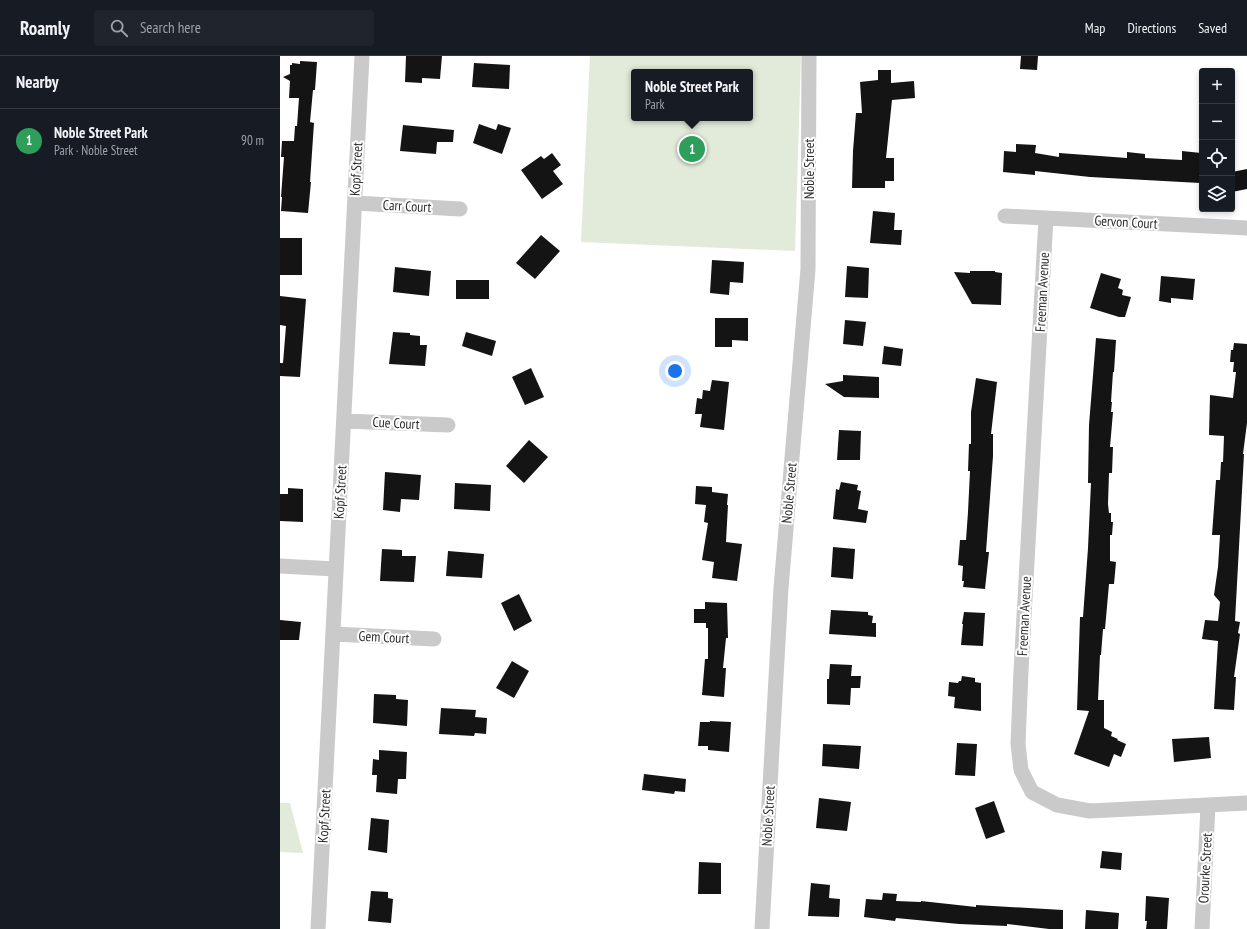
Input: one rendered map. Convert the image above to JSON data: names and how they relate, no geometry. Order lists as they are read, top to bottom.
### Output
{
  "streets": {
    "street": [
      "Kopf Street",
      "Noble Street",
      "Carr Court",
      "Gervon Court",
      "Freeman Avenue",
      "Cue Court",
      "Gem Court",
      "Orourke Street"
    ]
  },
  "crossings": [
    ["Kopf Street", "Carr Court"],
    ["Kopf Street", "Cue Court"],
    ["Kopf Street", "Gem Court"],
    ["Gervon Court", "Freeman Avenue"],
    ["Freeman Avenue", "Orourke Street"]
  ],
  "page": {
    "header": "Roamly",
    "search": "Search here",
    "nav": ["Map", "Directions", "Saved"],
    "heading": "Nearby",
    "map_buttons": ["+", "−"],
    "popup": ["Noble Street Park", "Park"],
    "list": [
      {
        "mark": "1",
        "name": "Noble Street Park",
        "note": "Park · Noble Street",
        "value": "90 m"
      }
    ],
    "pins": "1"
  }
}
